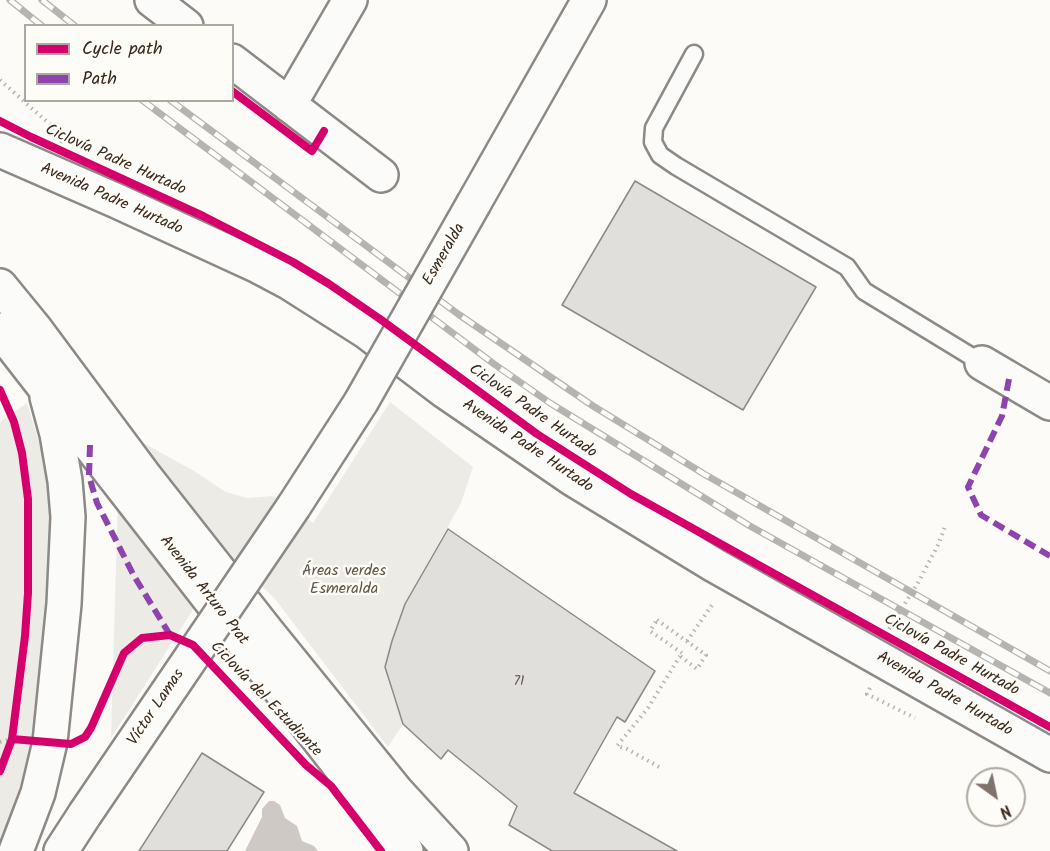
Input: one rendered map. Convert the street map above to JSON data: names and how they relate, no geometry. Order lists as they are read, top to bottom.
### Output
{
  "streets": {
    "main road": [
      "Avenida Padre Hurtado",
      "Esmeralda",
      "Avenida Arturo Prat",
      "Víctor Lamas"
    ],
    "cycle path": ["Ciclovía Padre Hurtado", "Ciclovía del Estudiante"]
  },
  "crossings": [
    ["Esmeralda", "Víctor Lamas"]
  ],
  "parks": ["Áreas verdes Esmeralda"],
  "house_numbers": ["71"],
  "legend": ["Cycle path", "Path"],
  "north": "bottom right"
}
